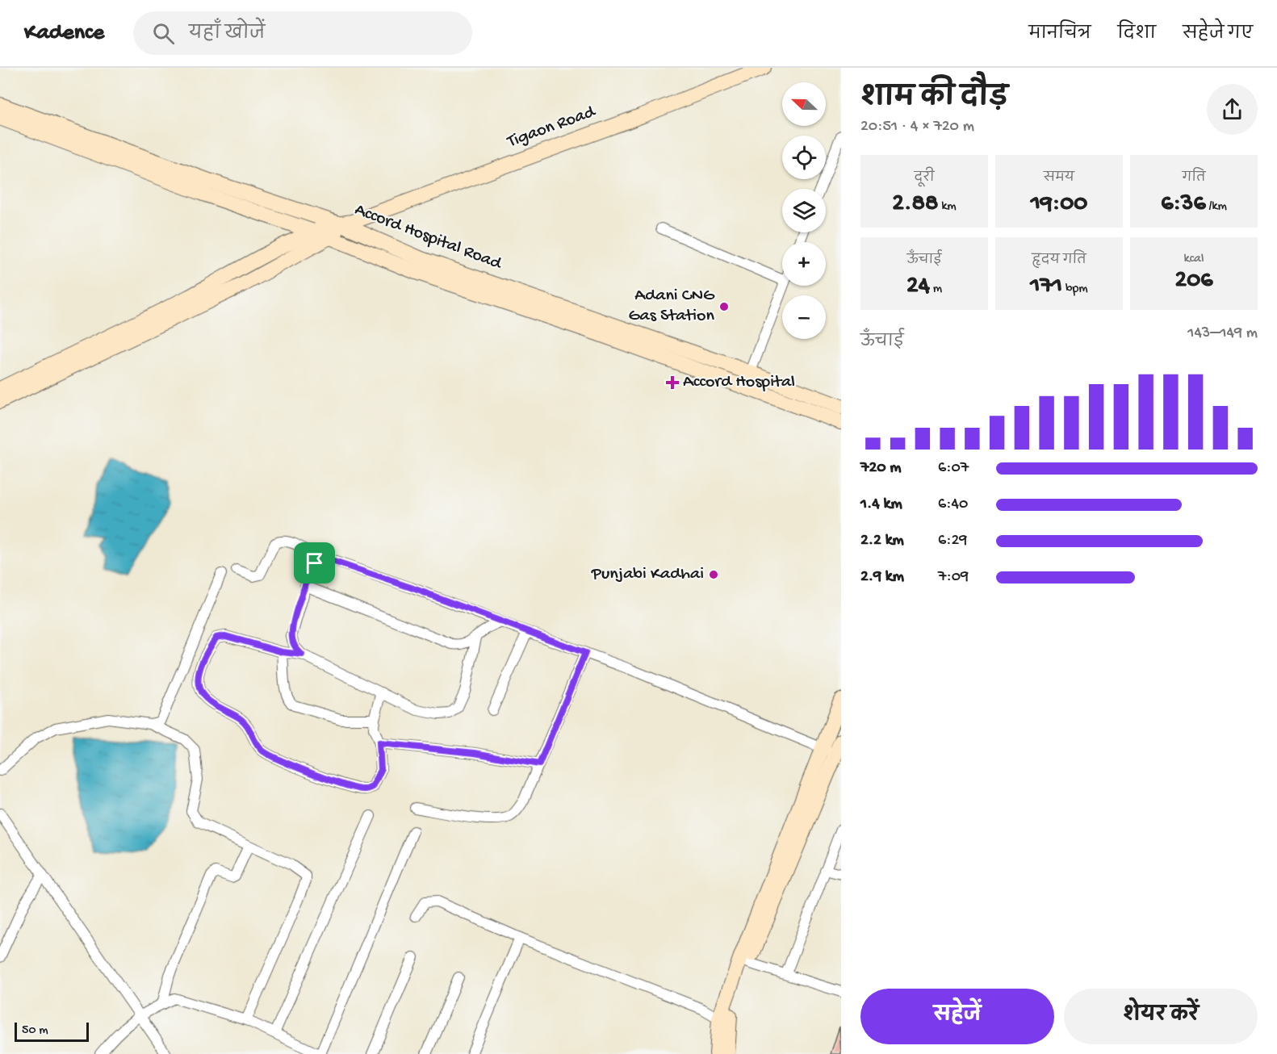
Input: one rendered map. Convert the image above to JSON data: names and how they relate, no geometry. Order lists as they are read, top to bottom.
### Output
{
  "streets": {
    "street": ["Tigaon Road", "Accord Hospital Road"]
  },
  "crossings": [
    ["Tigaon Road", "Accord Hospital Road"]
  ],
  "places": {
    "other": ["Adani CNG Gas Station", "Punjabi Kadhai"],
    "health": ["Accord Hospital"]
  },
  "scale_bar": "50 m",
  "north": "left",
  "page": {
    "header": "Kadence",
    "search": "यहाँ खोजें",
    "nav": ["मानचित्र", "दिशा", "सहेजे गए"],
    "heading": ["शाम की दौड़", "20:51 · 4 × 720 m"],
    "map_buttons": ["+", "−"],
    "stats": [
      ["दूरी", "2.88 km"],
      ["समय", "19:00"],
      ["गति", "6:36 /km"],
      ["ऊँचाई", "24 m"],
      ["हृदय गति", "171 bpm"],
      ["kcal", "206"]
    ],
    "chart": ["ऊँचाई", "143–149 m"],
    "list": [
      {
        "name": "720 m",
        "note": "6:07"
      },
      {
        "name": "1.4 km",
        "note": "6:40"
      },
      {
        "name": "2.2 km",
        "note": "6:29"
      },
      {
        "name": "2.9 km",
        "note": "7:09"
      }
    ],
    "buttons": ["सहेजें", "शेयर करें"],
    "scale": "50 m"
  }
}
